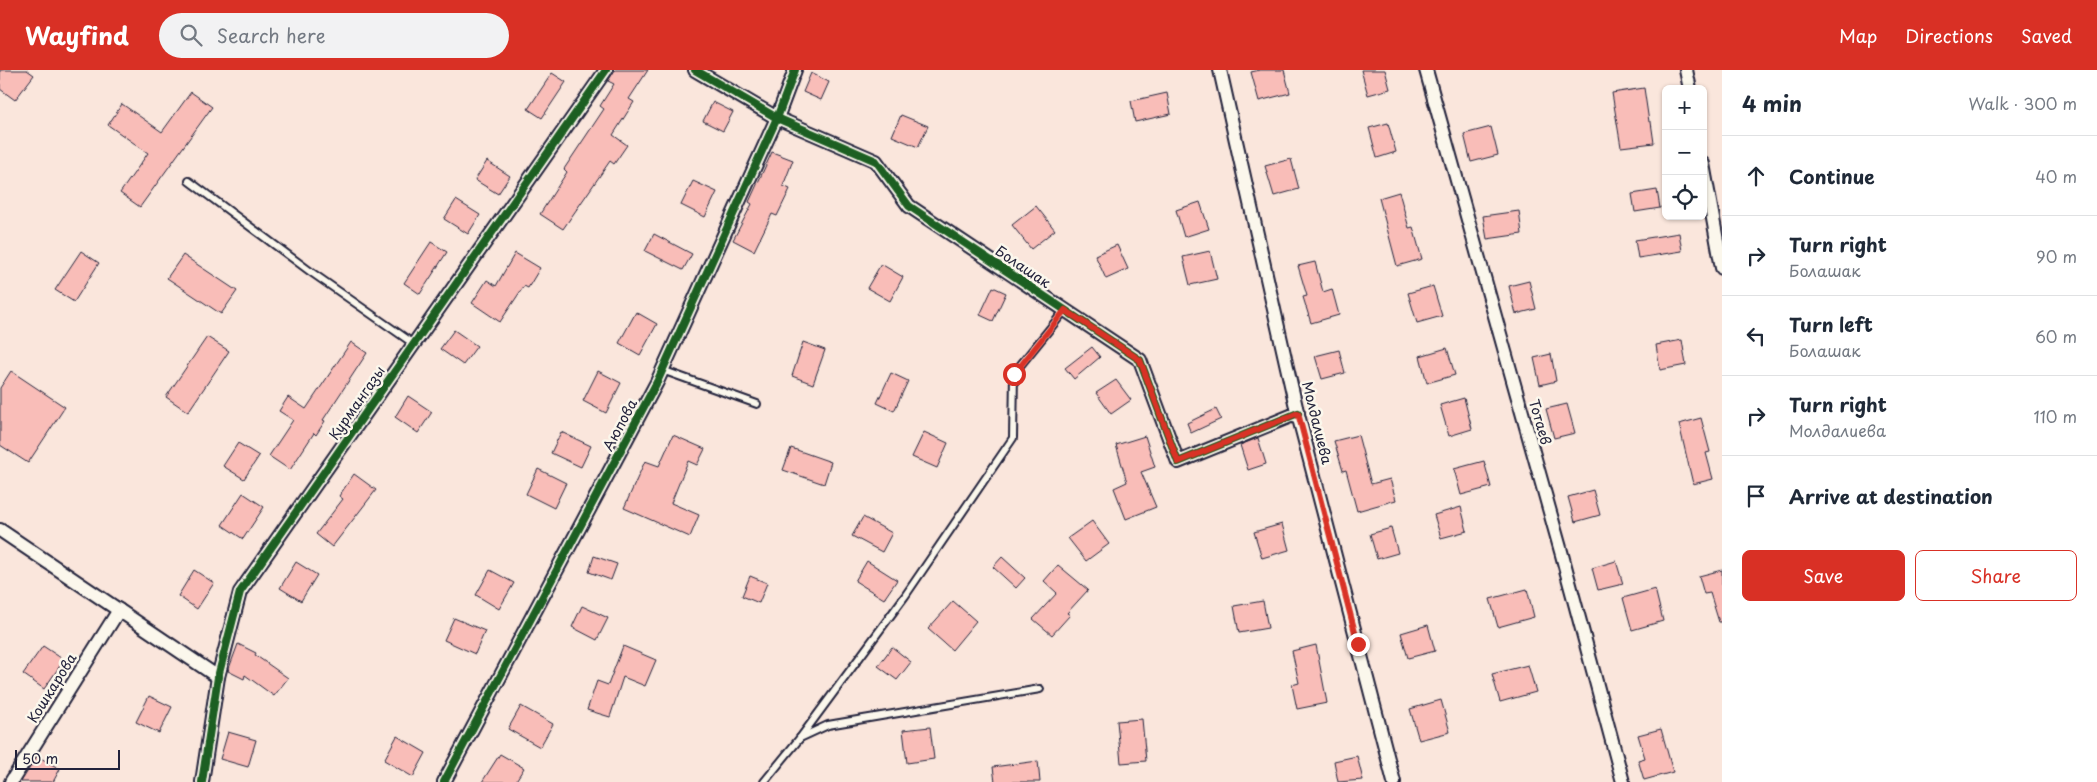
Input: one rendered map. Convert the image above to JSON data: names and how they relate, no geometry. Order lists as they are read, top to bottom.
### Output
{
  "streets": {
    "street": [
      "Болашак",
      "Курмангазы",
      "Тотаев",
      "Молдалиева",
      "Аюпова",
      "Кошкарова"
    ]
  },
  "crossings": [
    ["Болашак", "Молдалиева"],
    ["Болашак", "Аюпова"]
  ],
  "scale_bar": "50 m",
  "page": {
    "header": "Wayfind",
    "search": "Search here",
    "nav": ["Map", "Directions", "Saved"],
    "heading": ["4 min", "Walk · 300 m"],
    "map_buttons": ["+", "−"],
    "list": [
      ["Continue", "40 m"],
      ["Turn right", "Болашак", "90 m"],
      ["Turn left", "Болашак", "60 m"],
      ["Turn right", "Молдалиева", "110 m"],
      "Arrive at destination"
    ],
    "buttons": ["Save", "Share"],
    "scale": "50 m"
  }
}
